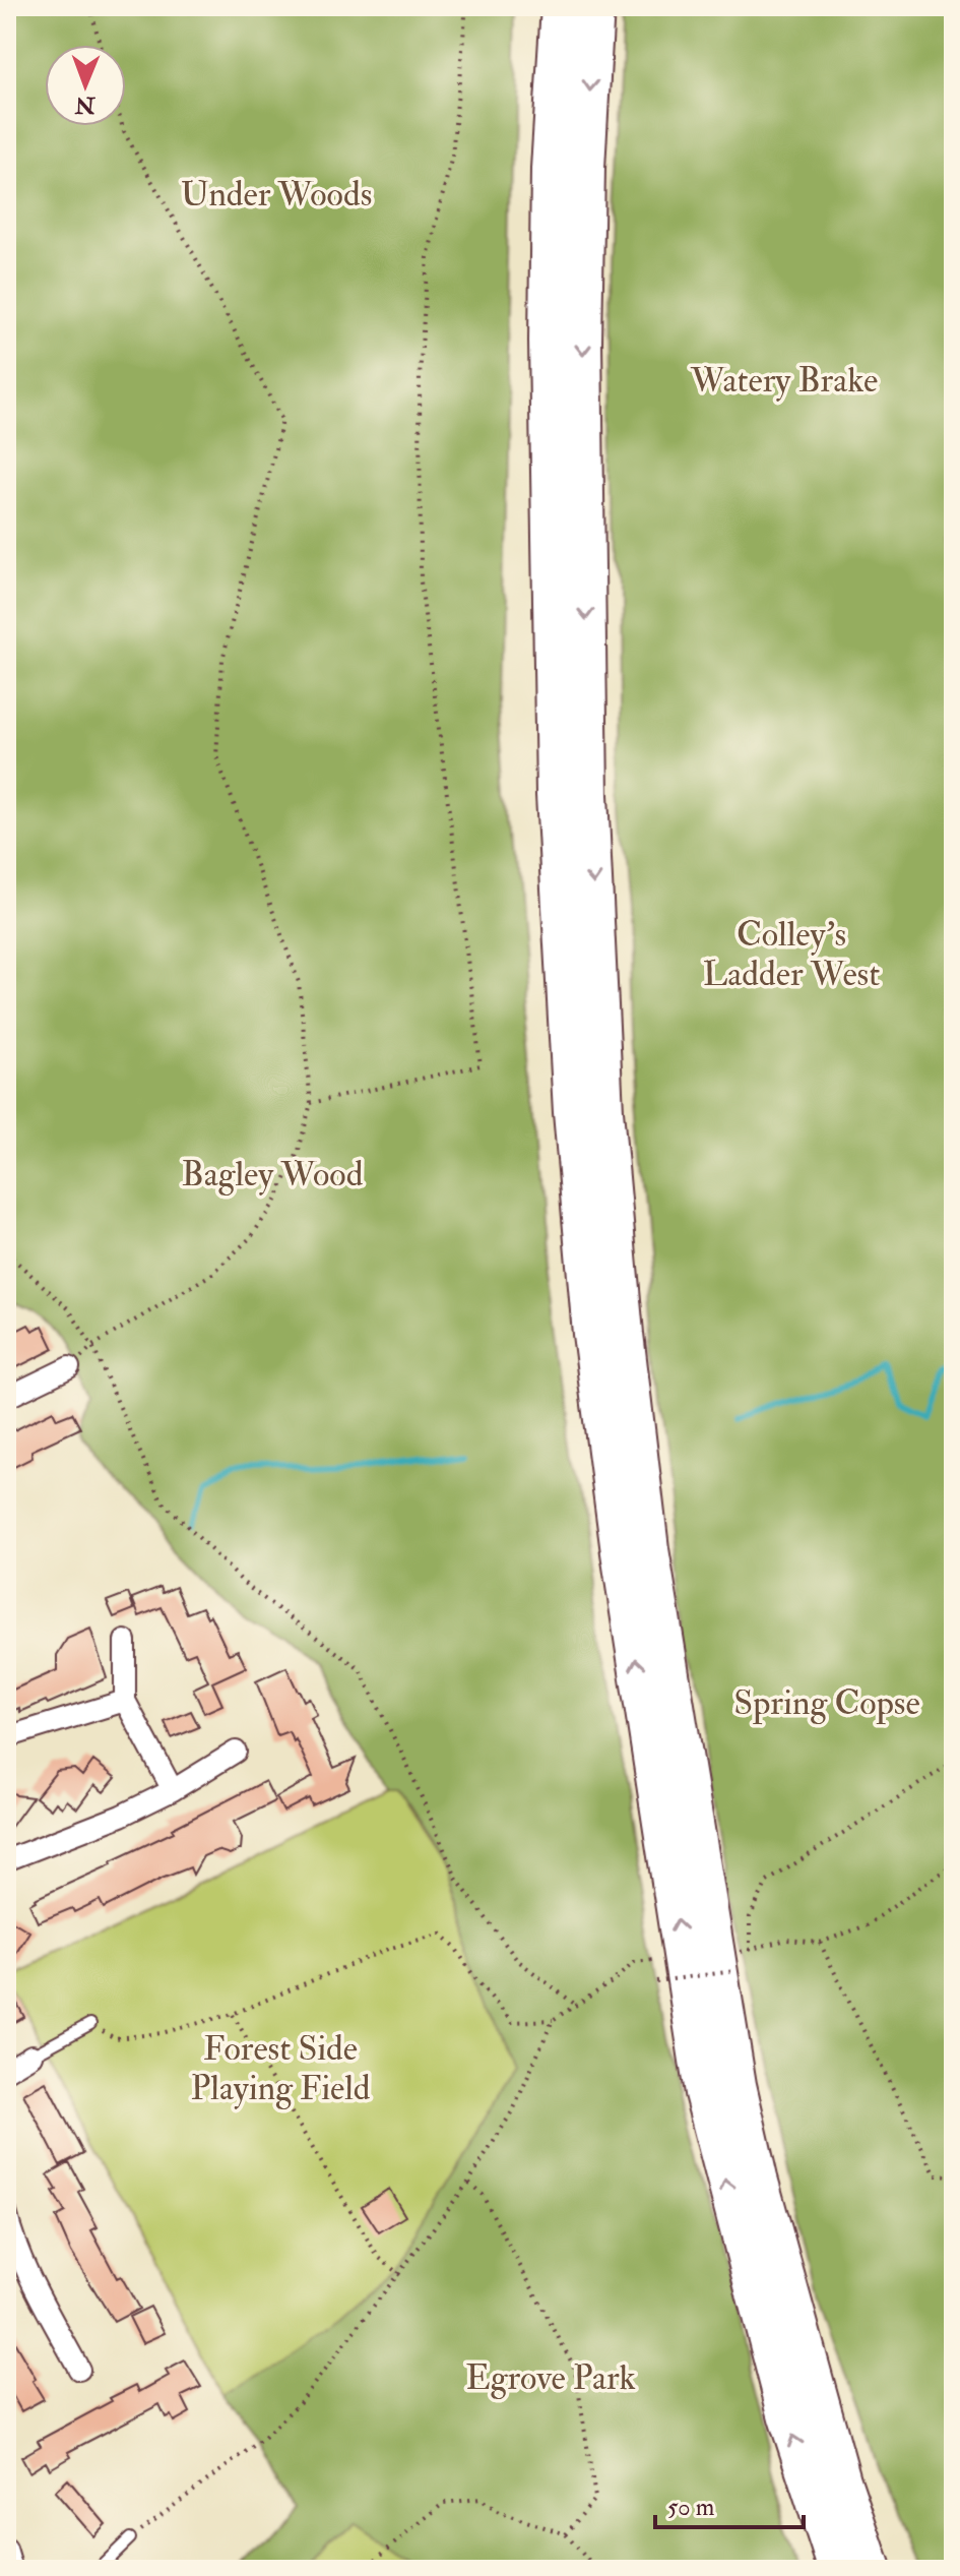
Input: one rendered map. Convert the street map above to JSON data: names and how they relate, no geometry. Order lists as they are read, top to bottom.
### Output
{
  "parks": [
    "Under Woods",
    "Watery Brake",
    "Colley's Ladder West",
    "Bagley Wood",
    "Spring Copse",
    "Forest Side Playing Field",
    "Egrove Park"
  ],
  "scale_bar": "50 m",
  "north": "bottom"
}
